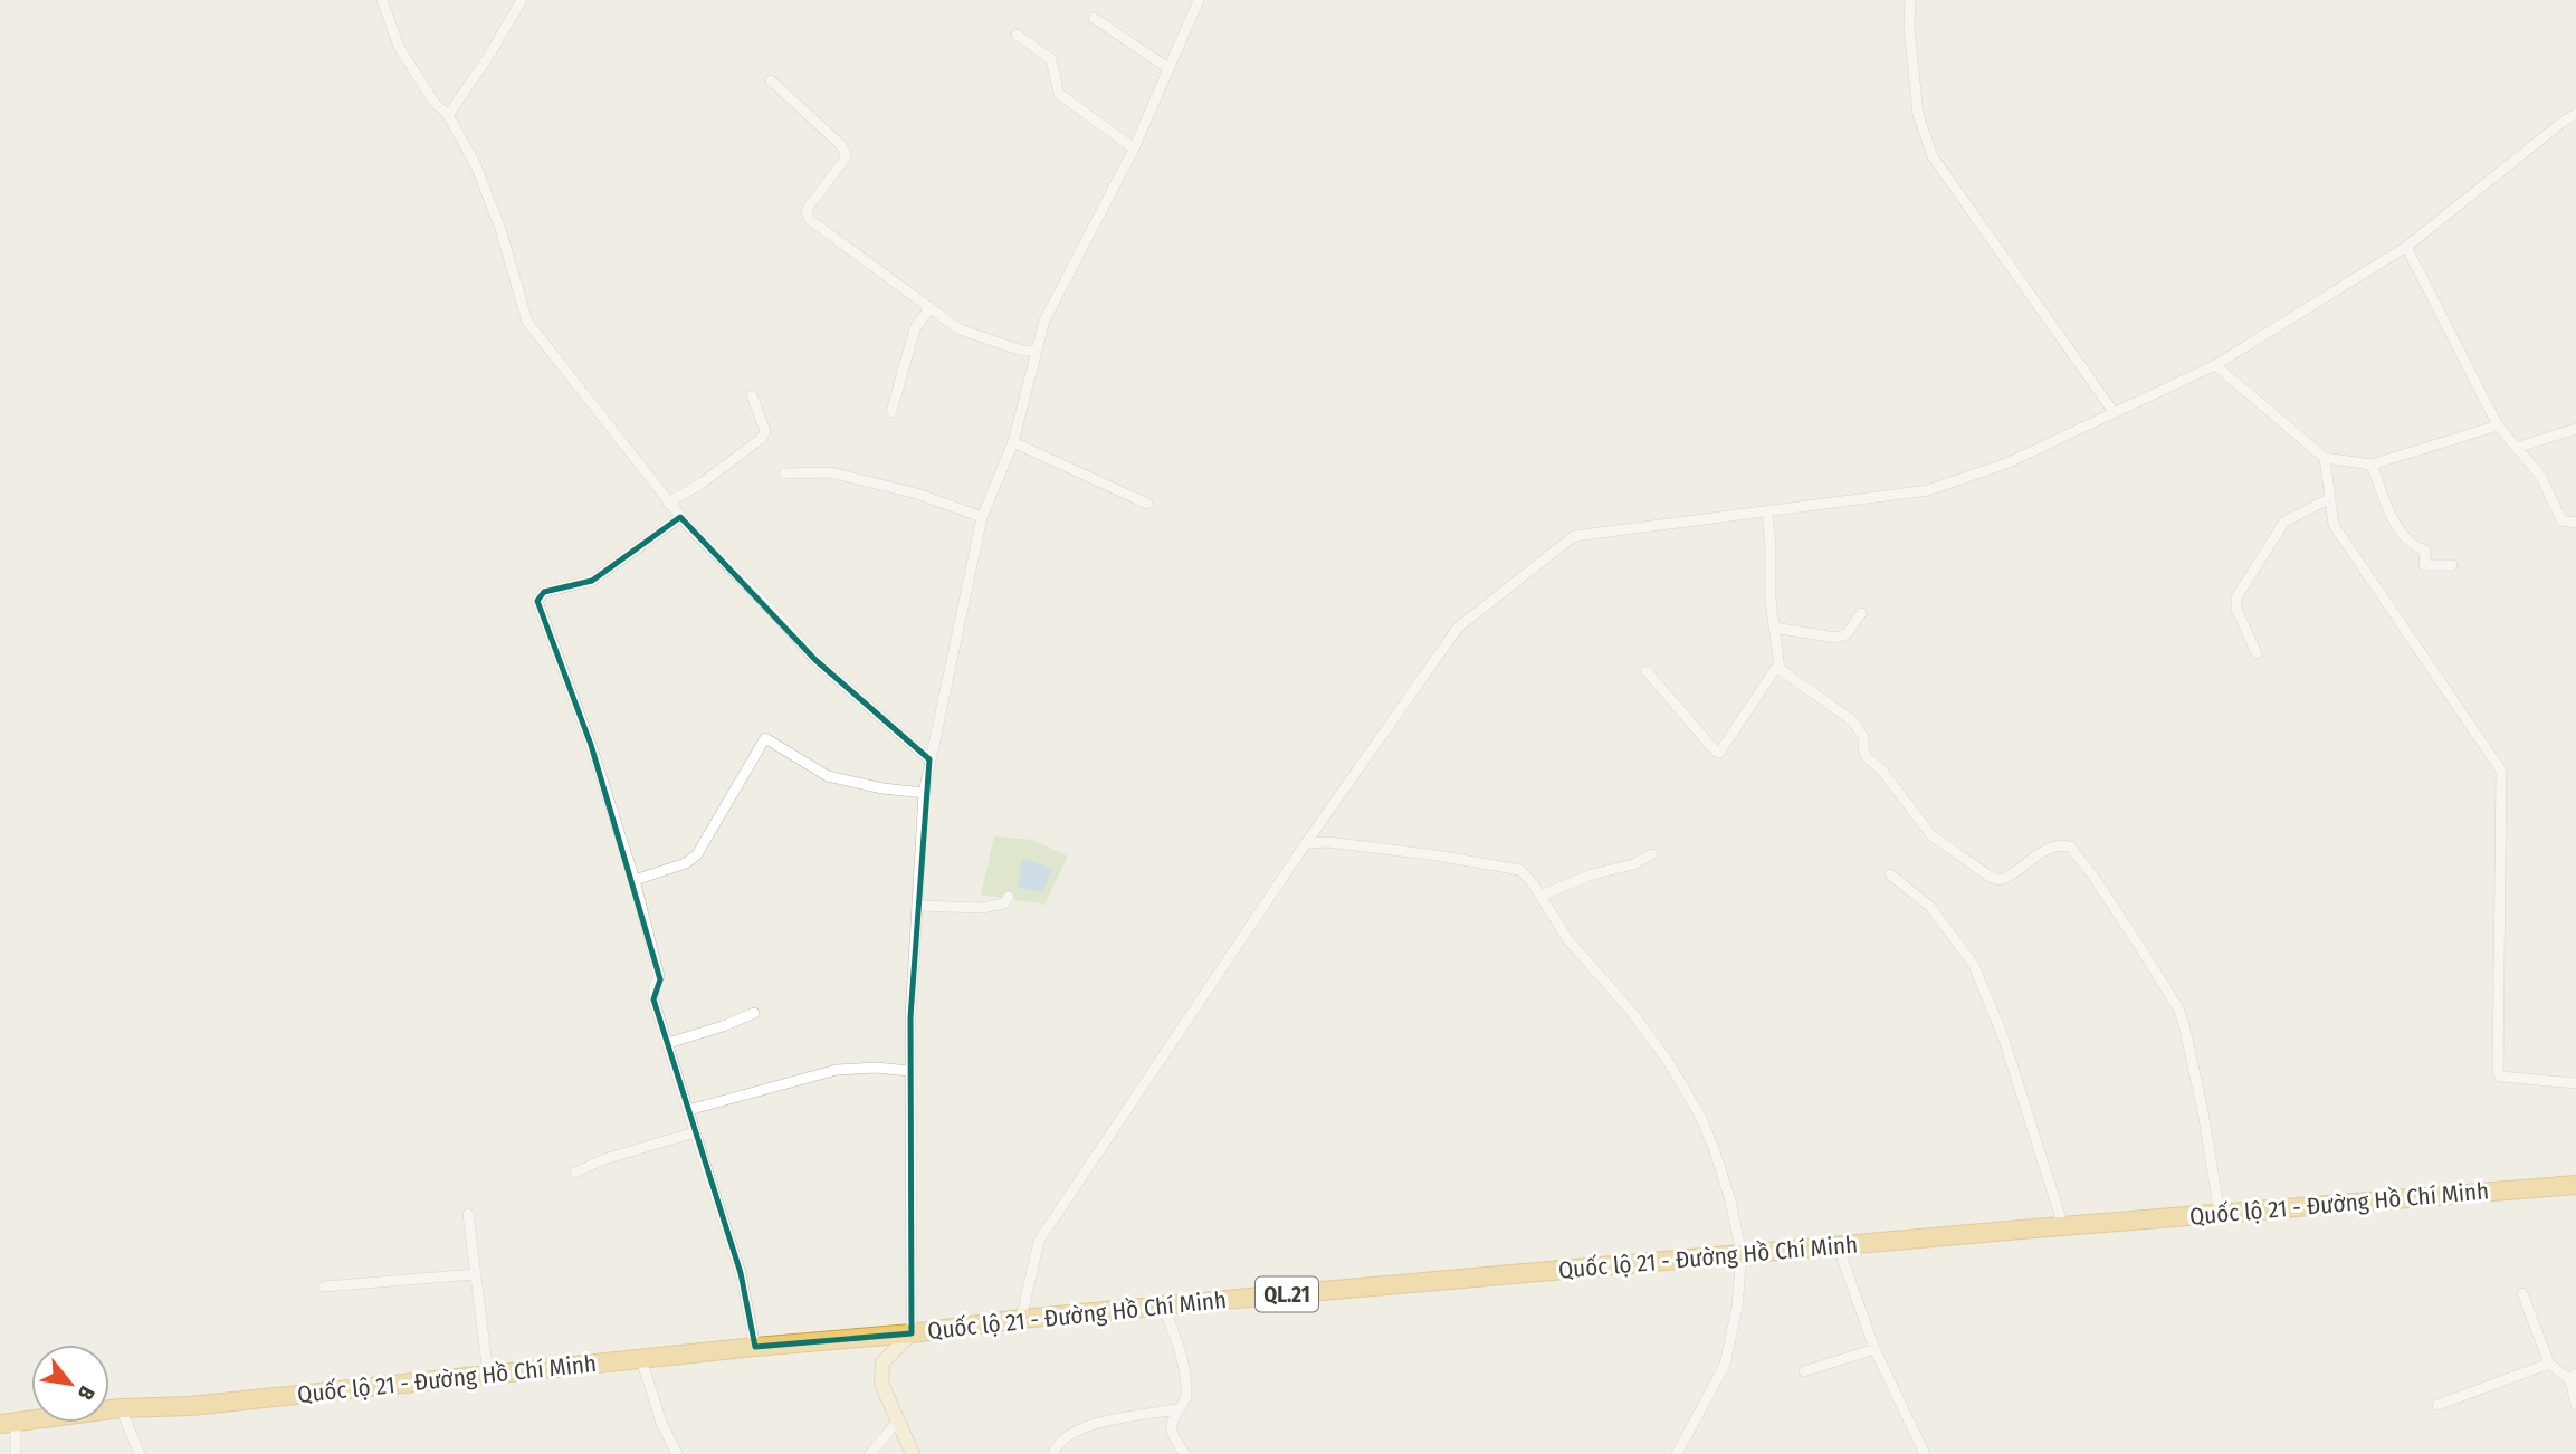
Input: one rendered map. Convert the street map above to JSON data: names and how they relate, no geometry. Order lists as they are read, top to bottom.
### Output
{
  "streets": {
    "highway": ["Quốc lộ 21 - Đường Hồ Chí Minh", "QL.21"]
  },
  "north": "bottom right"
}
